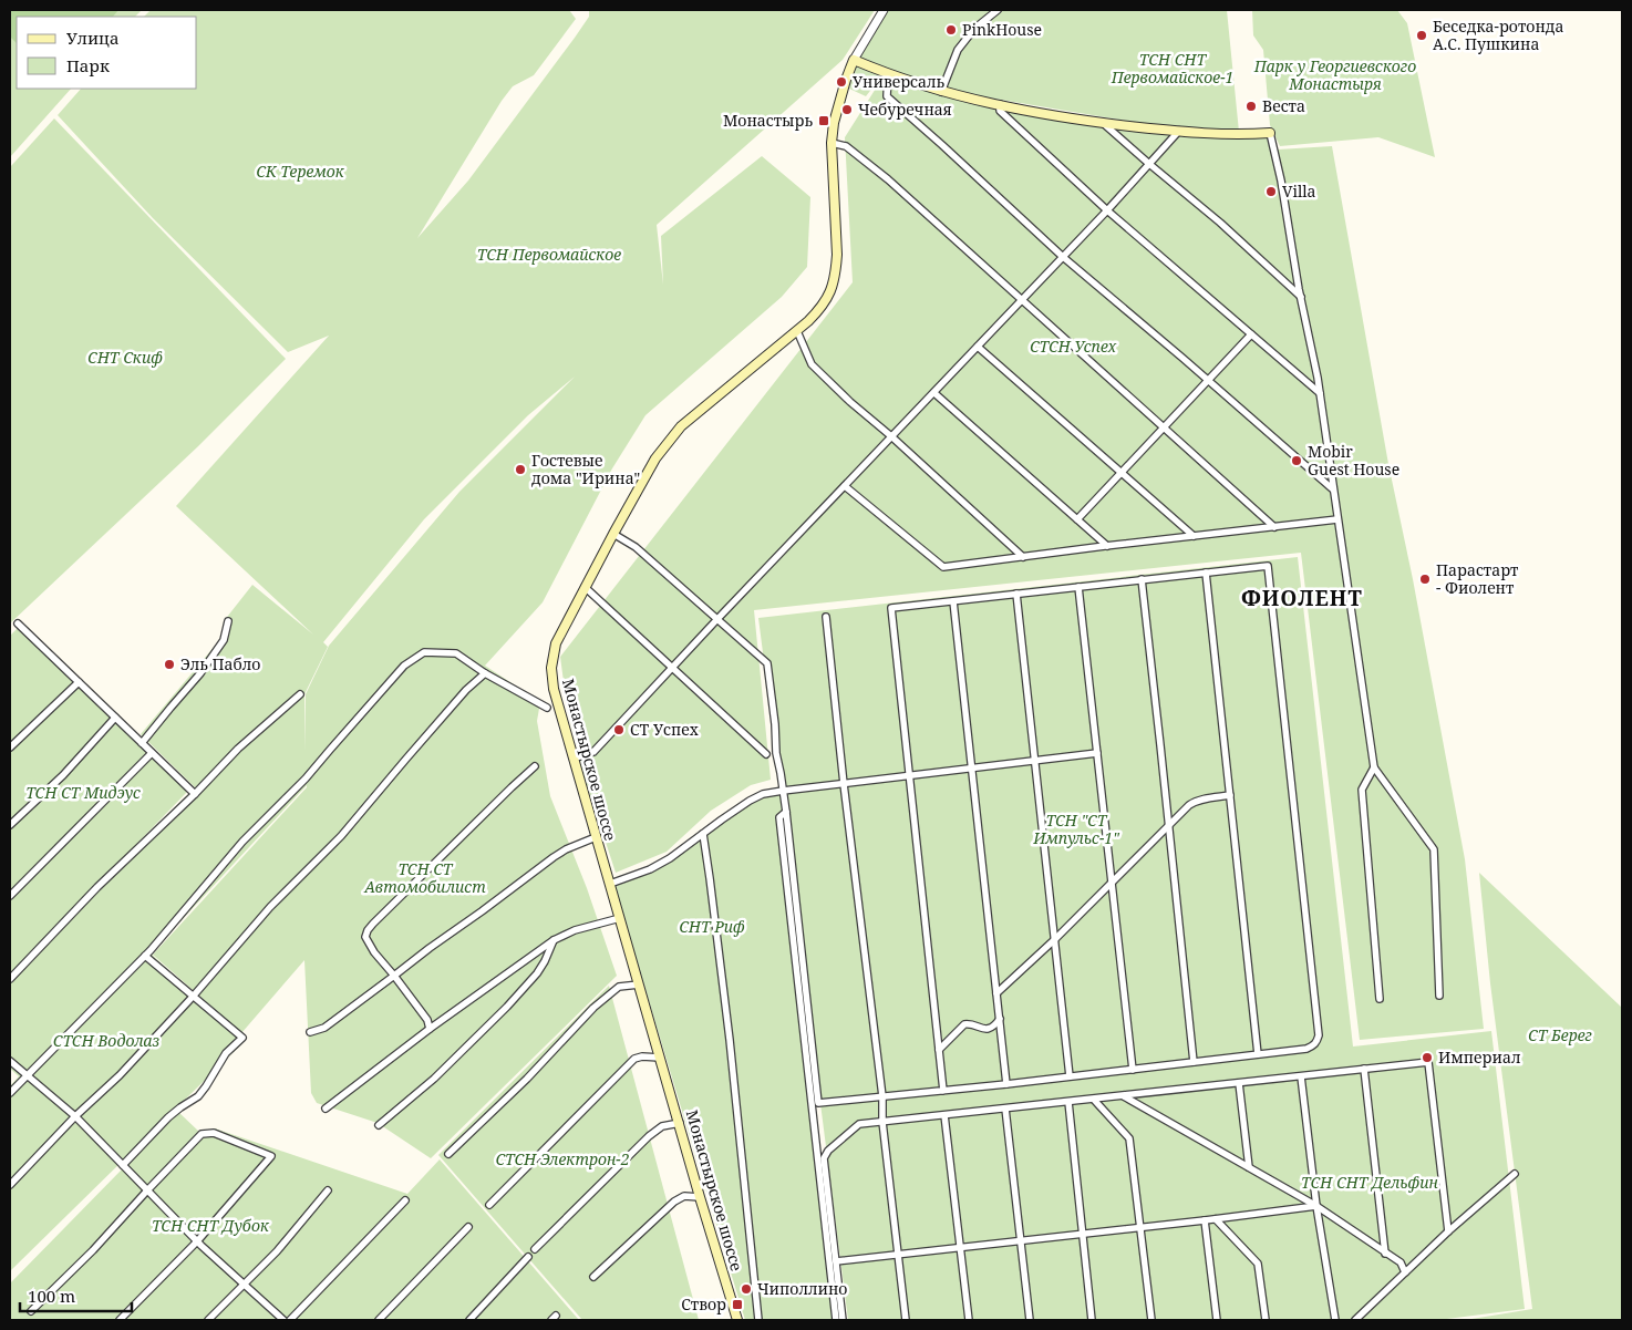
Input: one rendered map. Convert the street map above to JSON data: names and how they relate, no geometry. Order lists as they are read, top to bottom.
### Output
{
  "streets": {
    "main road": ["Монастырское шоссе"]
  },
  "districts": ["ФИОЛЕНТ"],
  "parks": [
    "ТСН СНТ Первомайское-1",
    "Парк у Георгиевского Монастыря",
    "СК Теремок",
    "ТСН Первомайское",
    "СТСН Успех",
    "СНТ Скиф",
    "ТСН СТ Мидэус",
    "ТСН \"СТ Импульс-1\"",
    "ТСН СТ Автомобилист",
    "СНТ Риф",
    "СТ Берег",
    "СТСН Водолаз",
    "СТСН Электрон-2",
    "ТСН СНТ Дельфин",
    "ТСН СНТ Дубок"
  ],
  "places": {
    "other": [
      "PinkHouse",
      "Беседка-ротонда А.С. Пушкина",
      "Универсаль",
      "Веста",
      "Чебуречная",
      "Villa",
      "Mobir Guest House",
      "Гостевые дома \"Ирина\"",
      "Парастарт - Фиолент",
      "Эль Пабло",
      "СТ Успех",
      "Империал",
      "Чиполлино"
    ],
    "transit": ["Монастырь", "Створ"]
  },
  "legend": ["Улица", "Парк"],
  "scale_bar": "100 m"
}
